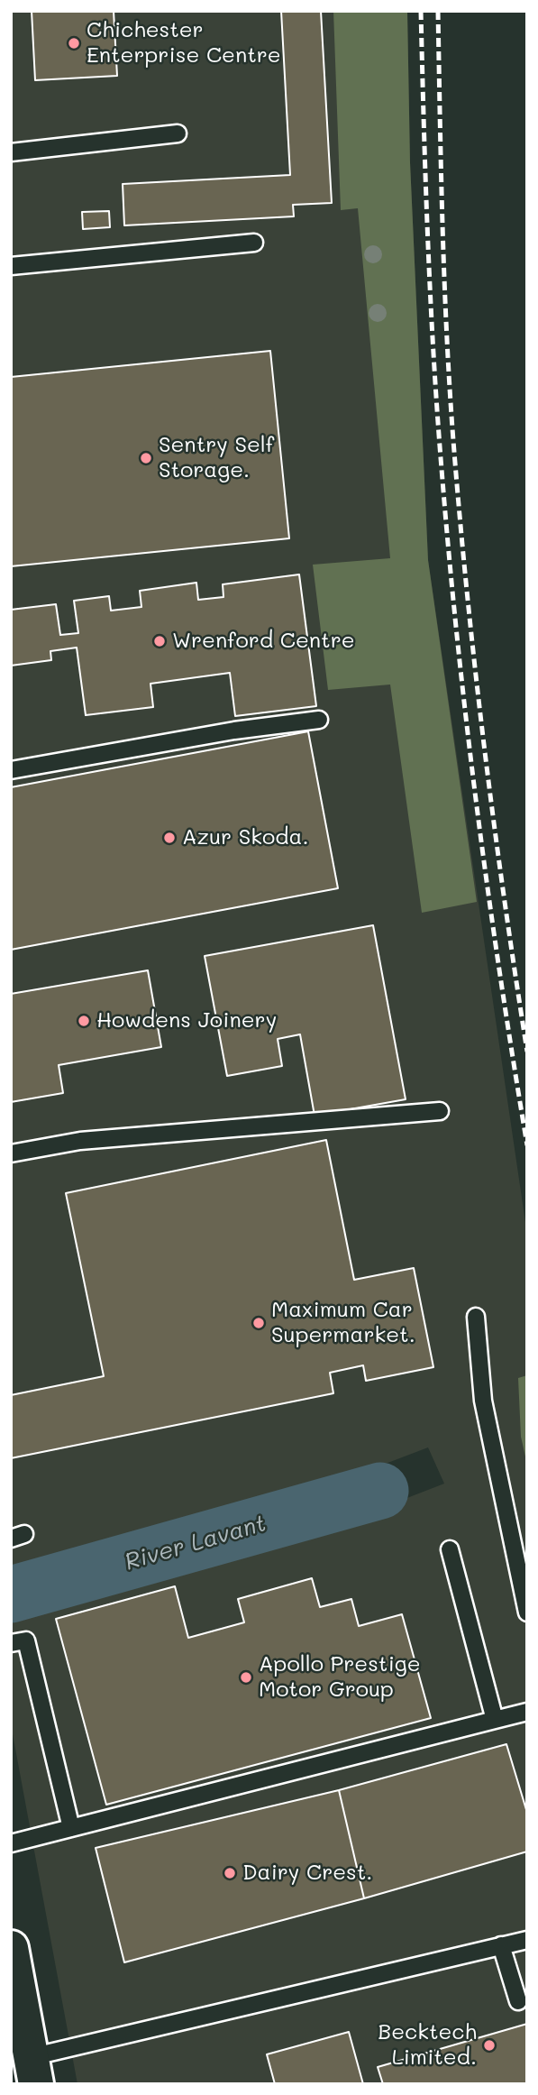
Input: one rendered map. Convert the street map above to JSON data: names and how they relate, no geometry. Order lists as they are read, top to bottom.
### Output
{
  "water": ["River Lavant"],
  "places": [
    "Chichester Enterprise Centre",
    "Sentry Self Storage.",
    "Wrenford Centre",
    "Azur Skoda.",
    "Howdens Joinery",
    "Maximum Car Supermarket.",
    "Apollo Prestige Motor Group",
    "Dairy Crest.",
    "Becktech Limited."
  ]
}
